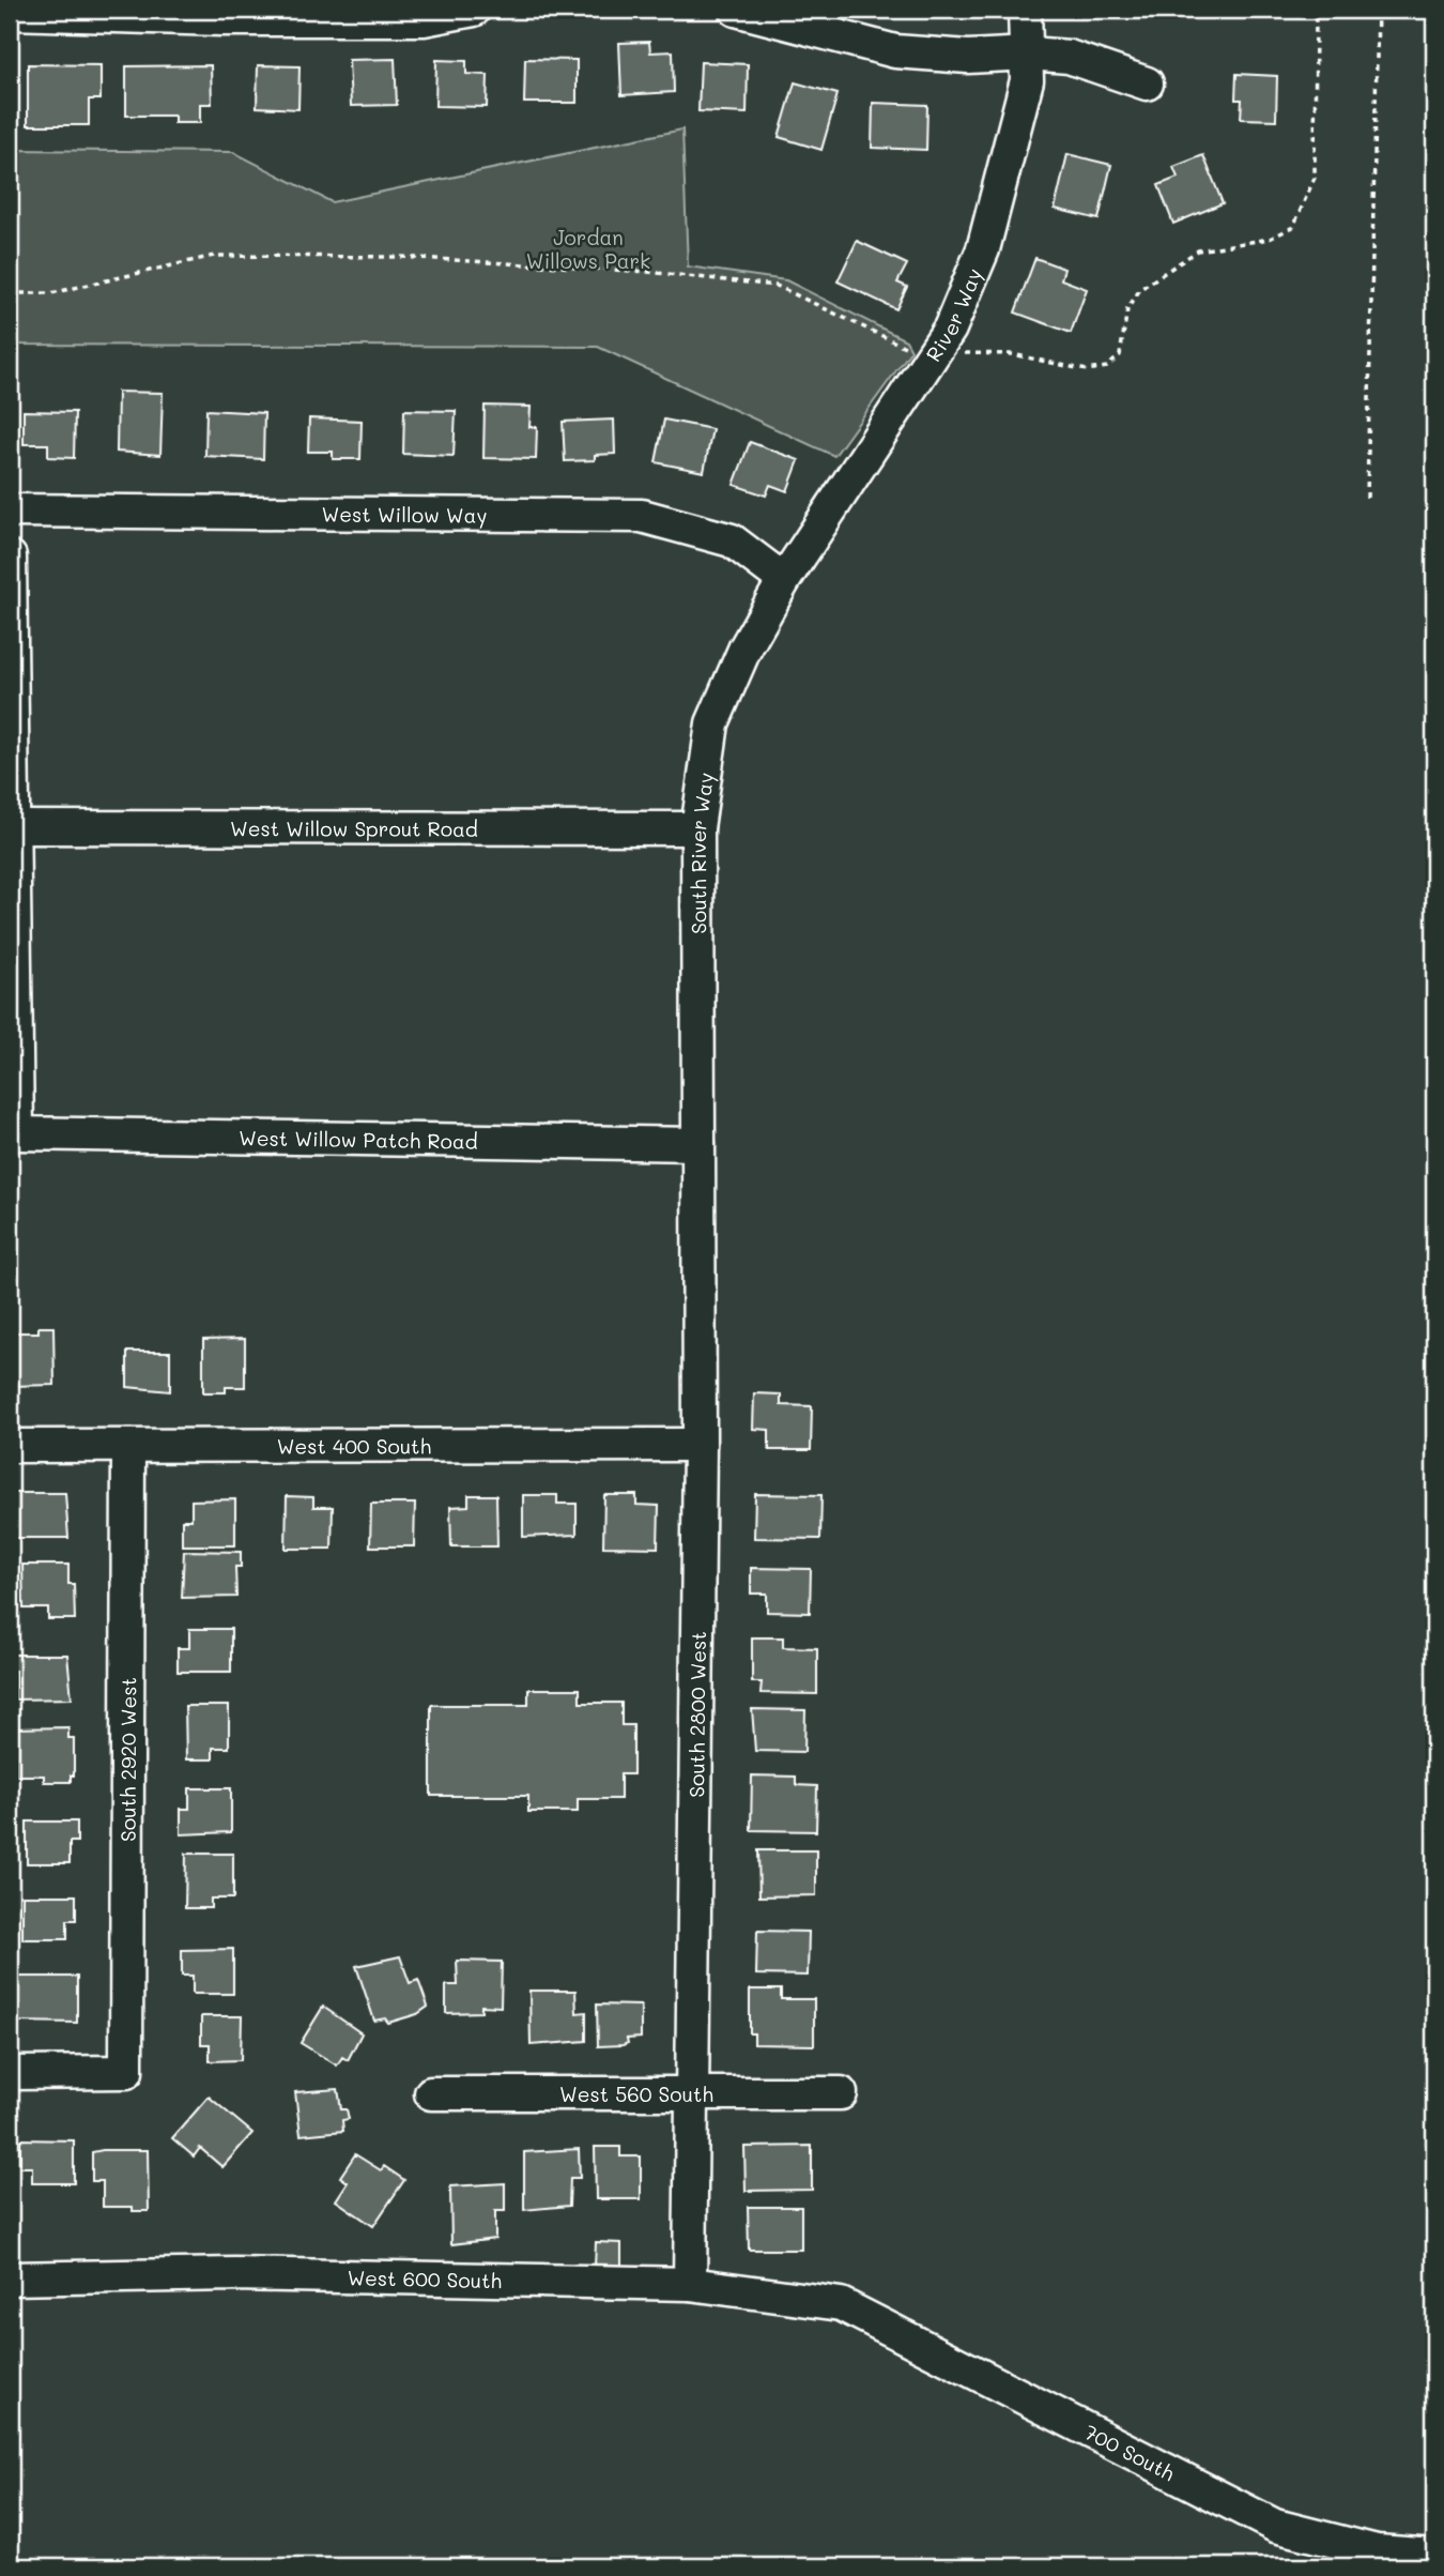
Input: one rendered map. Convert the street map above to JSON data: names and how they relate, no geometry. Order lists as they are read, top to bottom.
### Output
{
  "streets": {
    "street": [
      "River Way",
      "West Willow Way",
      "West Willow Sprout Road",
      "South River Way",
      "West Willow Patch Road",
      "West 400 South",
      "South 2800 West",
      "South 2920 West",
      "West 560 South",
      "West 600 South",
      "700 South"
    ]
  },
  "crossings": [
    ["River Way", "West Willow Way"],
    ["River Way", "South River Way"],
    ["West Willow Way", "South River Way"],
    ["West Willow Sprout Road", "South River Way"],
    ["West Willow Sprout Road", "West Willow Patch Road"],
    ["South River Way", "West Willow Patch Road"],
    ["South River Way", "South 2800 West"],
    ["West Willow Patch Road", "South 2800 West"],
    ["West 400 South", "South 2800 West"],
    ["West 400 South", "South 2920 West"],
    ["South 2800 West", "West 560 South"],
    ["South 2800 West", "West 600 South"],
    ["West 600 South", "700 South"]
  ],
  "parks": ["Jordan Willows Park"]
}
